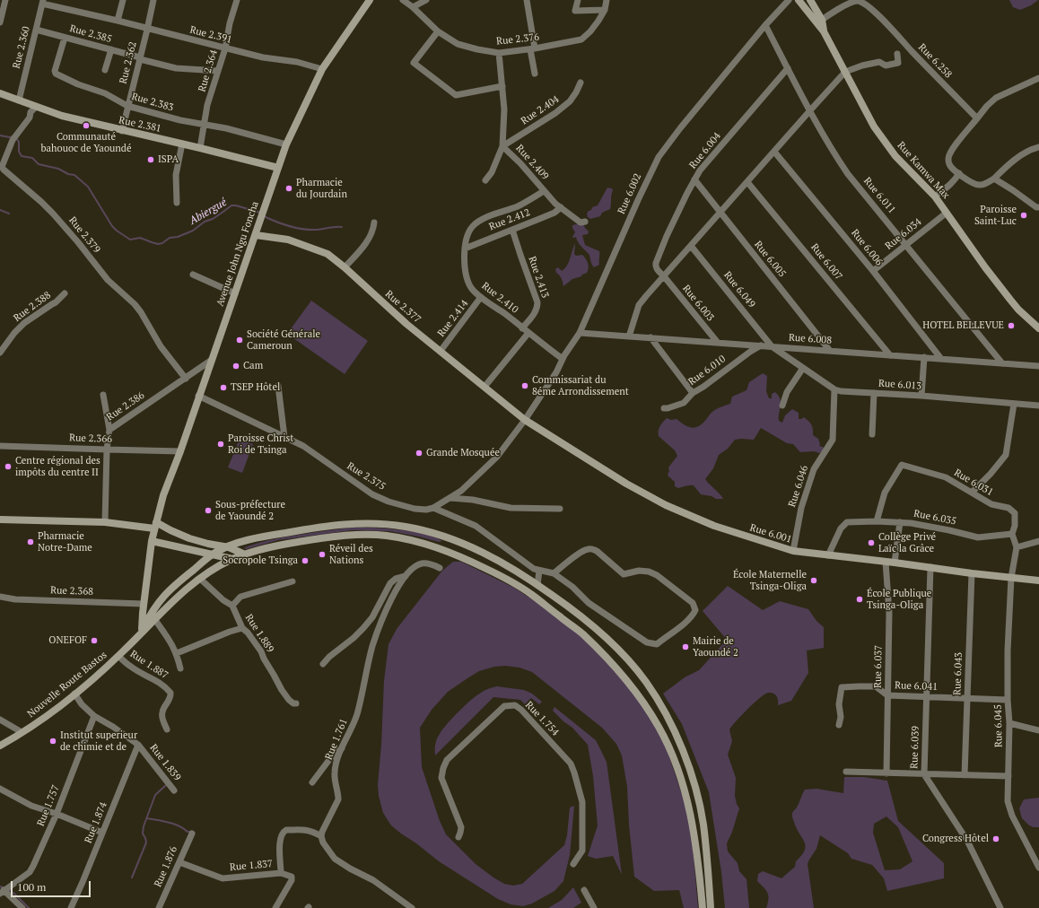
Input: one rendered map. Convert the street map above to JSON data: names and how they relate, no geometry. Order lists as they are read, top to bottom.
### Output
{
  "streets": {
    "main road": [
      "Rue 2.381",
      "Rue Kamwa Max",
      "Avenue John Ngu Foncha",
      "Rue 2.377",
      "Rue 6.001",
      "Nouvelle Route Bastos"
    ],
    "street": [
      "Rue 2.385",
      "Rue 2.391",
      "Rue 2.376",
      "Rue 2.360",
      "Rue 6.258",
      "Rue 2.362",
      "Rue 2.364",
      "Rue 2.383",
      "Rue 2.404",
      "Rue 6.004",
      "Rue 2.409",
      "Rue 6.002",
      "Rue 6.011",
      "Rue 2.412",
      "Rue 6.034",
      "Rue 2.379",
      "Rue 6.006",
      "Rue 6.005",
      "Rue 6.007",
      "Rue 2.413",
      "Rue 6.049",
      "Rue 2.410",
      "Rue 6.003",
      "Rue 2.388",
      "Rue 2.414",
      "Rue 6.008",
      "Rue 6.010",
      "Rue 6.013",
      "Rue 2.386",
      "Rue 2.366",
      "Rue 2.375",
      "Rue 6.031",
      "Rue 6.046",
      "Rue 6.035",
      "Rue 2.368",
      "Rue 1.889",
      "Rue 1.887",
      "Rue 6.037",
      "Rue 6.043",
      "Rue 6.041",
      "Rue 1.754",
      "Rue 6.045",
      "Rue 1.761",
      "Rue 6.039",
      "Rue 1.839",
      "Rue 1.757",
      "Rue 1.874",
      "Rue 1.837",
      "Rue 1.876"
    ]
  },
  "crossings": [
    ["Rue 2.385", "Rue 2.360"],
    ["Rue 2.385", "Rue 2.362"],
    ["Rue 2.385", "Rue 2.364"],
    ["Rue 2.385", "Rue 2.383"],
    ["Rue 2.391", "Rue 2.360"],
    ["Rue 2.391", "Rue 2.362"],
    ["Rue 2.391", "Rue 2.364"],
    ["Rue 2.391", "Avenue John Ngu Foncha"],
    ["Rue 2.376", "Rue 2.409"],
    ["Rue 2.360", "Rue 2.381"],
    ["Rue 6.258", "Rue Kamwa Max"],
    ["Rue 2.362", "Rue 2.383"],
    ["Rue 2.362", "Rue 2.381"],
    ["Rue 2.364", "Rue 2.383"],
    ["Rue 2.364", "Rue 2.381"],
    ["Rue 2.383", "Avenue John Ngu Foncha"],
    ["Rue 2.404", "Rue 2.409"],
    ["Rue 2.381", "Rue 2.379"],
    ["Rue 2.381", "Avenue John Ngu Foncha"],
    ["Rue 6.004", "Rue 6.011"],
    ["Rue 6.004", "Rue 6.005"],
    ["Rue 6.004", "Rue 6.003"],
    ["Rue 2.409", "Rue 2.412"],
    ["Rue 2.409", "Rue 2.410"],
    ["Rue Kamwa Max", "Rue 6.034"],
    ["Rue 6.002", "Rue 6.011"],
    ["Rue 6.002", "Rue 2.410"],
    ["Rue 6.002", "Rue 2.377"],
    ["Rue 6.002", "Rue 6.008"],
    ["Rue 6.002", "Rue 2.375"],
    ["Rue 6.002", "Rue 6.001"],
    ["Rue 6.011", "Rue 6.034"],
    ["Rue 6.011", "Rue 6.008"],
    ["Rue 2.412", "Rue 2.413"],
    ["Rue 2.412", "Rue 2.410"],
    ["Rue 6.034", "Rue 6.006"],
    ["Rue 2.379", "Rue 2.386"],
    ["Rue 6.006", "Rue 6.008"],
    ["Avenue John Ngu Foncha", "Rue 2.377"],
    ["Avenue John Ngu Foncha", "Rue 2.386"],
    ["Avenue John Ngu Foncha", "Rue 2.366"],
    ["Avenue John Ngu Foncha", "Rue 2.375"],
    ["Avenue John Ngu Foncha", "Rue 2.368"],
    ["Avenue John Ngu Foncha", "Nouvelle Route Bastos"],
    ["Rue 6.005", "Rue 6.008"],
    ["Rue 6.007", "Rue 6.008"],
    ["Rue 2.413", "Rue 2.410"],
    ["Rue 6.049", "Rue 6.008"],
    ["Rue 6.049", "Rue 6.013"],
    ["Rue 2.410", "Rue 2.414"],
    ["Rue 6.003", "Rue 6.008"],
    ["Rue 2.377", "Rue 2.414"],
    ["Rue 2.377", "Rue 2.375"],
    ["Rue 2.377", "Rue 6.001"],
    ["Rue 6.008", "Rue 6.010"],
    ["Rue 6.008", "Rue 6.013"],
    ["Rue 6.013", "Rue 6.046"],
    ["Rue 2.386", "Rue 2.366"],
    ["Rue 2.375", "Rue 6.001"],
    ["Rue 6.031", "Rue 6.035"],
    ["Rue 6.046", "Rue 6.001"],
    ["Rue 6.035", "Rue 6.001"],
    ["Rue 6.001", "Rue 6.037"],
    ["Rue 6.001", "Rue 6.043"],
    ["Rue 6.001", "Rue 6.045"],
    ["Rue 6.001", "Rue 6.039"],
    ["Rue 1.887", "Nouvelle Route Bastos"],
    ["Rue 6.037", "Rue 6.041"],
    ["Rue 6.043", "Rue 6.041"],
    ["Nouvelle Route Bastos", "Rue 1.839"],
    ["Rue 6.041", "Rue 6.045"],
    ["Rue 6.041", "Rue 6.039"],
    ["Rue 1.839", "Rue 1.757"],
    ["Rue 1.839", "Rue 1.874"],
    ["Rue 1.837", "Rue 1.876"]
  ],
  "water": ["Abiergué"],
  "places": [
    "Communauté bahouoc de Yaoundé",
    "ISPA",
    "Pharmacie du Jourdain",
    "Paroisse Saint-Luc",
    "HOTEL BELLEVUE",
    "Société Générale Cameroun",
    "Cam",
    "Commissariat du 8éme Arrondissement",
    "TSEP Hôtel",
    "Paroisse Christ Roi de Tsinga",
    "Grande Mosquée",
    "Centre régional des impôts du centre II",
    "Sous-préfecture de Yaoundé 2",
    "Pharmacie Notre-Dame",
    "Collège Privé Laïc la Grâce",
    "Réveil des Nations",
    "Socropole Tsinga",
    "École Maternelle Tsinga-Oliga",
    "École Publique Tsinga-Oliga",
    "ONEFOF",
    "Mairie de Yaoundé 2",
    "Institut superieur de chimie et de",
    "Congress Hôtel"
  ],
  "scale_bar": "100 m"
}
